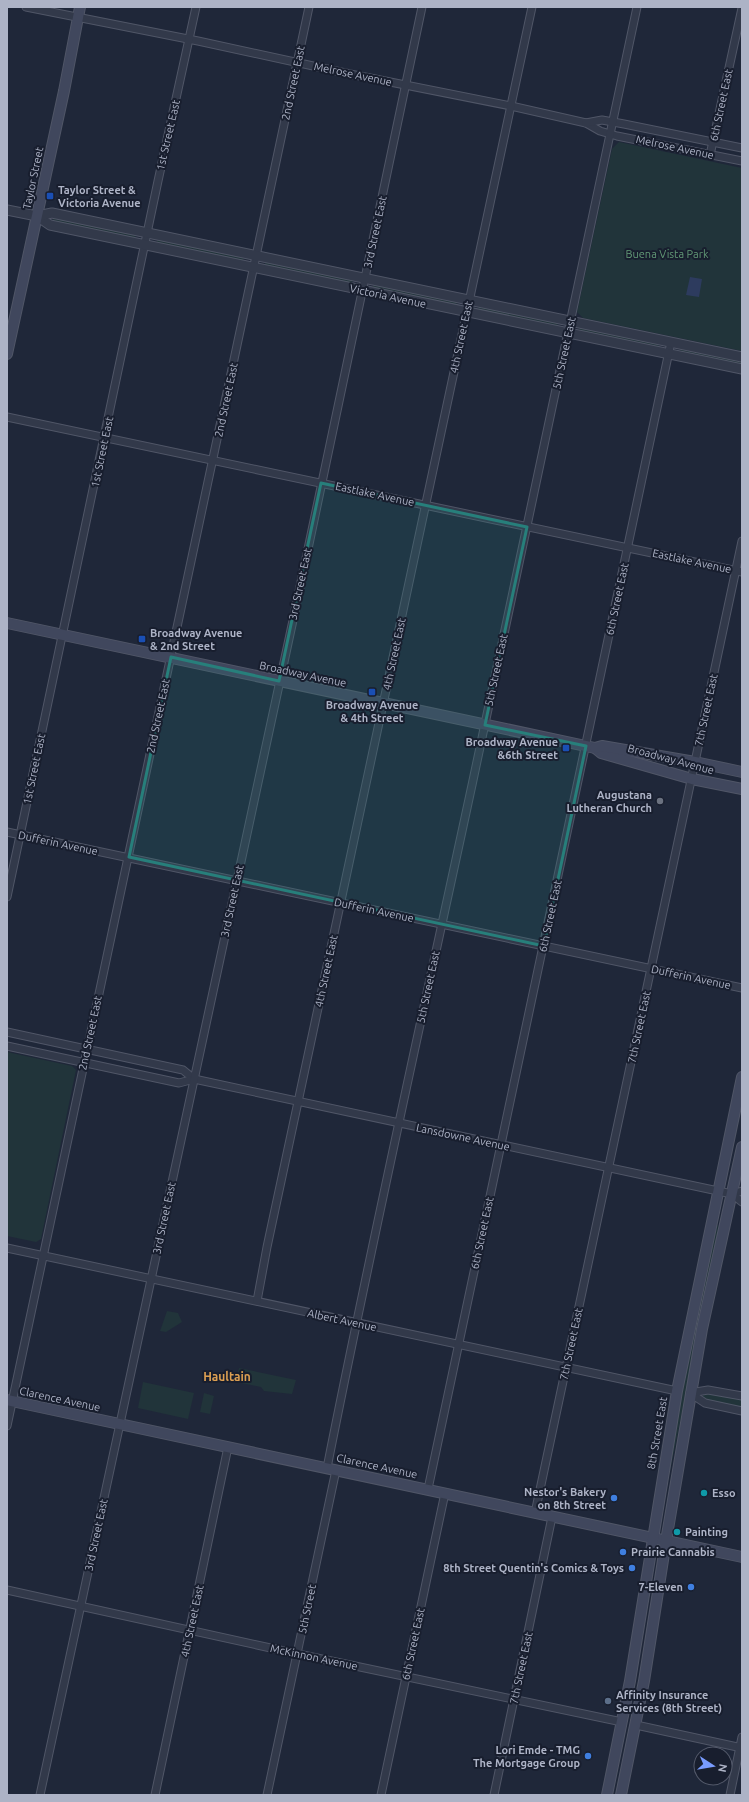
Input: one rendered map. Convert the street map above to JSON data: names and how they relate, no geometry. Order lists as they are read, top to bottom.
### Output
{
  "streets": {
    "main road": [
      "Taylor Street",
      "Broadway Avenue",
      "Clarence Avenue",
      "8th Street East"
    ],
    "street": [
      "Melrose Avenue",
      "2nd Street East",
      "6th Street East",
      "1st Street East",
      "3rd Street East",
      "Victoria Avenue",
      "4th Street East",
      "5th Street East",
      "Eastlake Avenue",
      "7th Street East",
      "Dufferin Avenue",
      "Lansdowne Avenue",
      "Albert Avenue",
      "5th Street",
      "McKinnon Avenue"
    ]
  },
  "crossings": [
    ["Melrose Avenue", "2nd Street East"],
    ["Melrose Avenue", "6th Street East"],
    ["Melrose Avenue", "1st Street East"],
    ["Melrose Avenue", "Taylor Street"],
    ["Melrose Avenue", "3rd Street East"],
    ["Melrose Avenue", "4th Street East"],
    ["Melrose Avenue", "5th Street East"],
    ["2nd Street East", "Victoria Avenue"],
    ["2nd Street East", "Eastlake Avenue"],
    ["2nd Street East", "Broadway Avenue"],
    ["2nd Street East", "Dufferin Avenue"],
    ["2nd Street East", "Lansdowne Avenue"],
    ["2nd Street East", "Albert Avenue"],
    ["2nd Street East", "Clarence Avenue"],
    ["6th Street East", "Victoria Avenue"],
    ["6th Street East", "Eastlake Avenue"],
    ["6th Street East", "Broadway Avenue"],
    ["6th Street East", "Dufferin Avenue"],
    ["6th Street East", "Lansdowne Avenue"],
    ["6th Street East", "Albert Avenue"],
    ["6th Street East", "Clarence Avenue"],
    ["6th Street East", "McKinnon Avenue"],
    ["1st Street East", "Victoria Avenue"],
    ["1st Street East", "Eastlake Avenue"],
    ["1st Street East", "Broadway Avenue"],
    ["1st Street East", "Dufferin Avenue"],
    ["Taylor Street", "Victoria Avenue"],
    ["3rd Street East", "Victoria Avenue"],
    ["3rd Street East", "Eastlake Avenue"],
    ["3rd Street East", "Broadway Avenue"],
    ["3rd Street East", "Dufferin Avenue"],
    ["3rd Street East", "Lansdowne Avenue"],
    ["3rd Street East", "Albert Avenue"],
    ["3rd Street East", "Clarence Avenue"],
    ["3rd Street East", "McKinnon Avenue"],
    ["Victoria Avenue", "4th Street East"],
    ["Victoria Avenue", "5th Street East"],
    ["4th Street East", "Eastlake Avenue"],
    ["4th Street East", "Broadway Avenue"],
    ["4th Street East", "Dufferin Avenue"],
    ["4th Street East", "Lansdowne Avenue"],
    ["4th Street East", "Albert Avenue"],
    ["4th Street East", "Clarence Avenue"],
    ["4th Street East", "McKinnon Avenue"],
    ["5th Street East", "Eastlake Avenue"],
    ["5th Street East", "Broadway Avenue"],
    ["5th Street East", "Dufferin Avenue"],
    ["5th Street East", "Lansdowne Avenue"],
    ["5th Street East", "5th Street"],
    ["Eastlake Avenue", "7th Street East"],
    ["Broadway Avenue", "7th Street East"],
    ["7th Street East", "Dufferin Avenue"],
    ["7th Street East", "Lansdowne Avenue"],
    ["7th Street East", "Albert Avenue"],
    ["7th Street East", "Clarence Avenue"],
    ["7th Street East", "McKinnon Avenue"],
    ["Lansdowne Avenue", "8th Street East"],
    ["Albert Avenue", "8th Street East"],
    ["Albert Avenue", "5th Street"],
    ["Clarence Avenue", "8th Street East"],
    ["Clarence Avenue", "5th Street"],
    ["8th Street East", "McKinnon Avenue"],
    ["5th Street", "McKinnon Avenue"]
  ],
  "districts": ["Haultain"],
  "parks": ["Buena Vista Park"],
  "places": {
    "transit": [
      "Taylor Street & Victoria Avenue",
      "Broadway Avenue & 2nd Street",
      "Broadway Avenue & 4th Street",
      "Broadway Avenue &6th Street"
    ],
    "other": [
      "Augustana Lutheran Church",
      "Esso",
      "Nestor's Bakery on 8th Street",
      "Painting",
      "Prairie Cannabis",
      "8th Street Quentin's Comics & Toys",
      "7-Eleven",
      "Affinity Insurance Services (8th Street)",
      "Lori Emde - TMG The Mortgage Group"
    ]
  },
  "north": "right"
}
